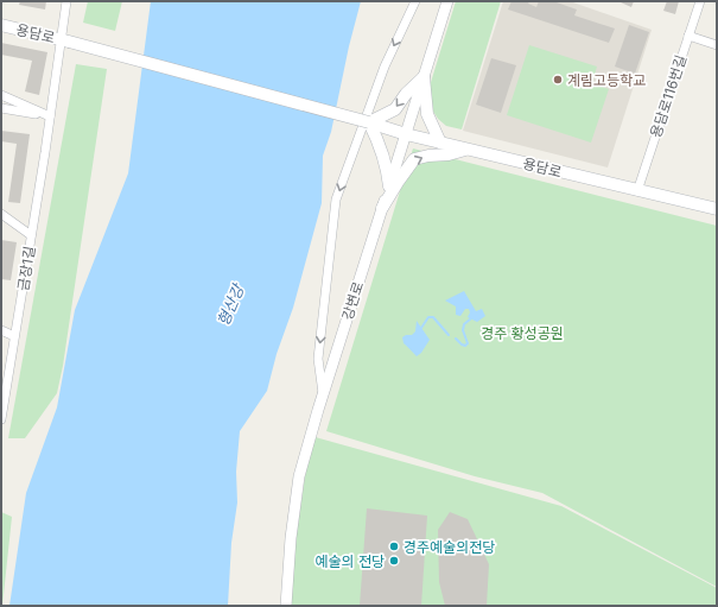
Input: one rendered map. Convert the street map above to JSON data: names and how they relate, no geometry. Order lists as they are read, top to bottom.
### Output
{
  "streets": {
    "main road": ["용담로"],
    "street": ["용담로116번길", "금장1길", "강변로"]
  },
  "crossings": [
    ["용담로", "용담로116번길"],
    ["용담로", "금장1길"],
    ["용담로", "강변로"]
  ],
  "water": ["형산강"],
  "parks": ["경주 황성공원"],
  "places": ["계림고등학교", "경주예술의전당", "예술의 전당"]
}
